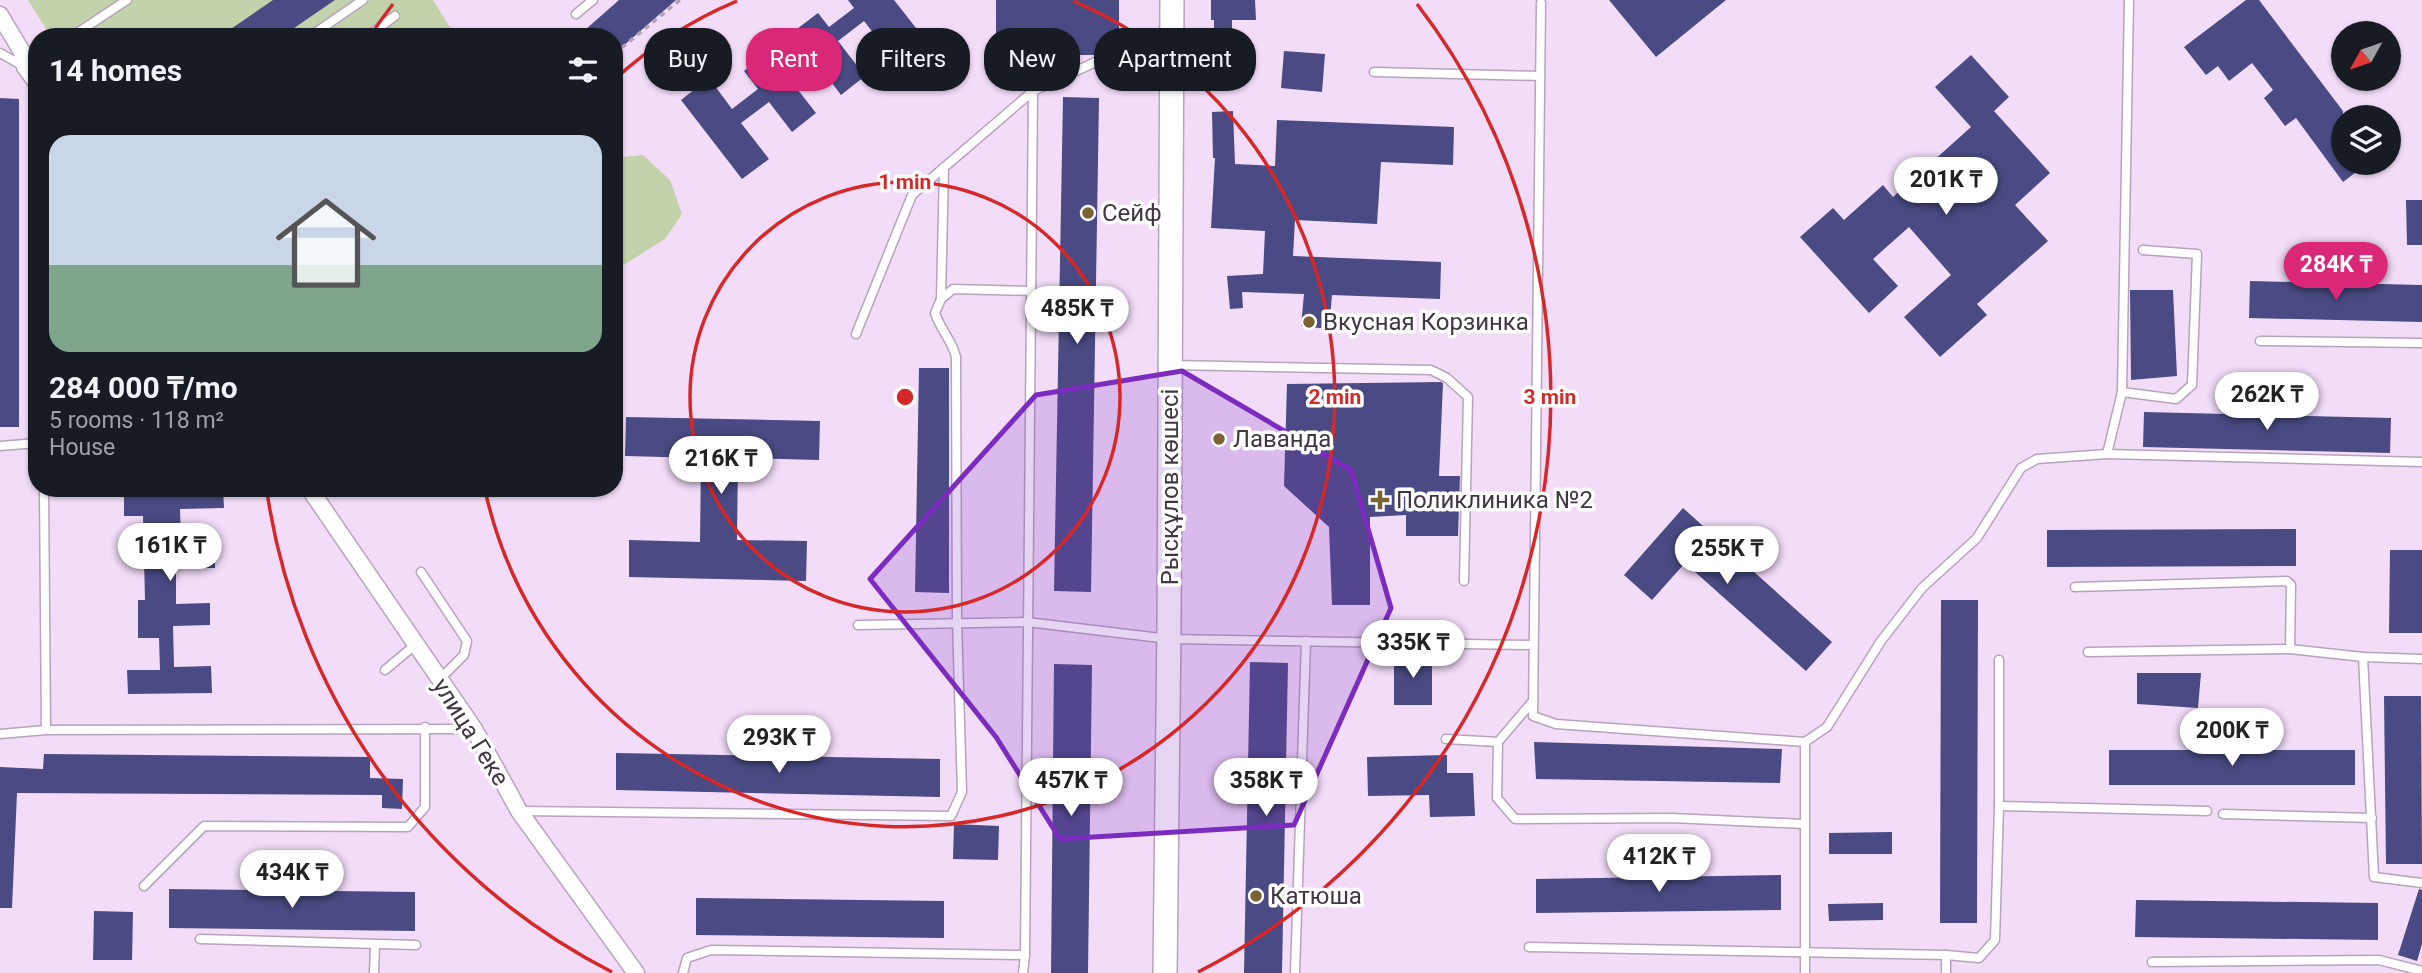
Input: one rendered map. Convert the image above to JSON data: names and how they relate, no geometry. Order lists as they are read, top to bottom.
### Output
{
  "streets": {
    "street": ["Рысқұлов көшесі", "улица Геке"]
  },
  "places": {
    "other": [
      "Сейф",
      "Вкусная Корзинка",
      "Лаванда",
      "Катюша"
    ],
    "health": ["Поликлиника №2"]
  },
  "north": "bottom left",
  "page": {
    "chip": [
      "Buy",
      "Rent",
      "Filters",
      "New",
      "Apartment"
    ],
    "heading": "14 homes",
    "list": [
      {
        "name": "284 000 ₸/mo",
        "note": "5 rooms · 118 m² · House"
      }
    ],
    "price": [
      "201K ₸",
      "284K ₸",
      "485K ₸",
      "262K ₸",
      "216K ₸",
      "161K ₸",
      "255K ₸",
      "335K ₸",
      "200K ₸",
      "293K ₸",
      "457K ₸",
      "358K ₸",
      "412K ₸",
      "434K ₸"
    ]
  },
  "rings": ["1 min", "2 min", "3 min"]
}
